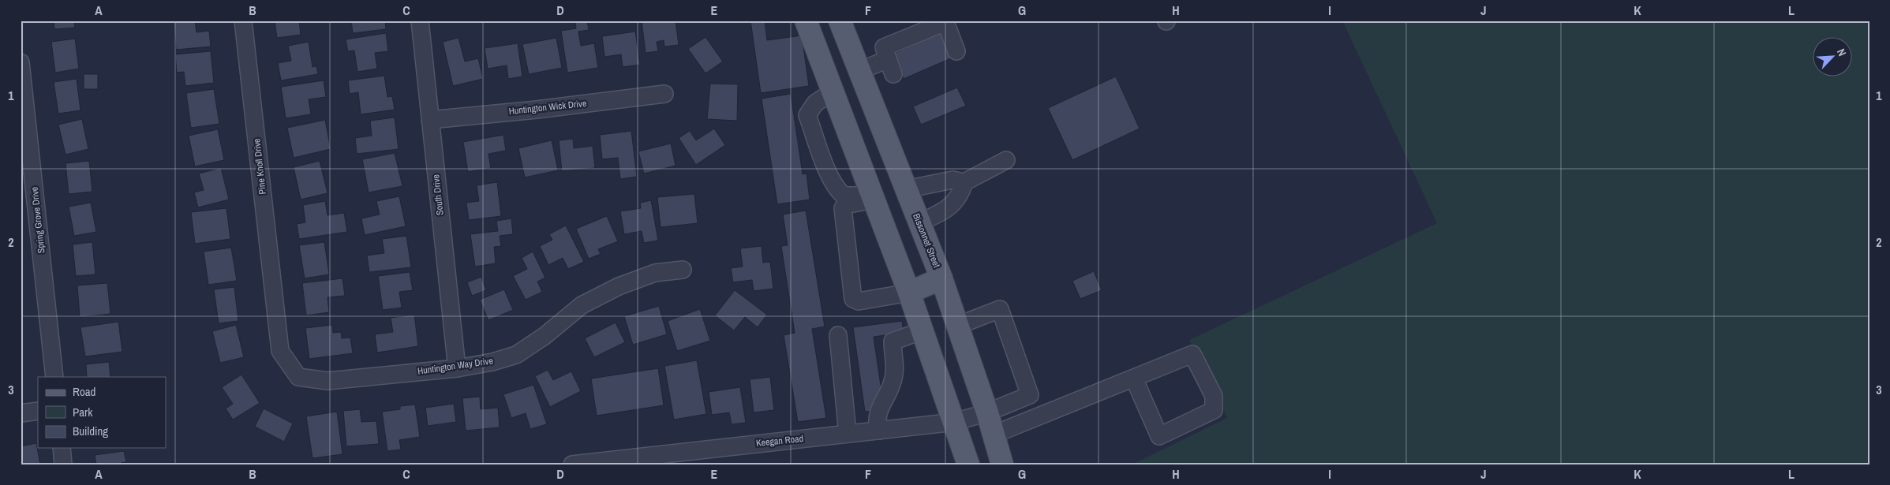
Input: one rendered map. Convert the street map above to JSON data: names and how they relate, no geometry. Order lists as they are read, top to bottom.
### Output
{
  "streets": {
    "main road": ["Bissonnet Street"],
    "street": [
      "Huntington Wick Drive",
      "Pine Knoll Drive",
      "South Drive",
      "Spring Grove Drive",
      "Huntington Way Drive",
      "Keegan Road"
    ]
  },
  "crossings": [
    ["Huntington Wick Drive", "South Drive"],
    ["Pine Knoll Drive", "Huntington Way Drive"],
    ["South Drive", "Huntington Way Drive"],
    ["Bissonnet Street", "Keegan Road"]
  ],
  "legend": ["Road", "Park", "Building"],
  "north": "top right",
  "grid": {
    "columns": [
      "A",
      "B",
      "C",
      "D",
      "E",
      "F",
      "G",
      "H",
      "I",
      "J",
      "K",
      "L"
    ],
    "rows": ["1", "2", "3"]
  }
}
